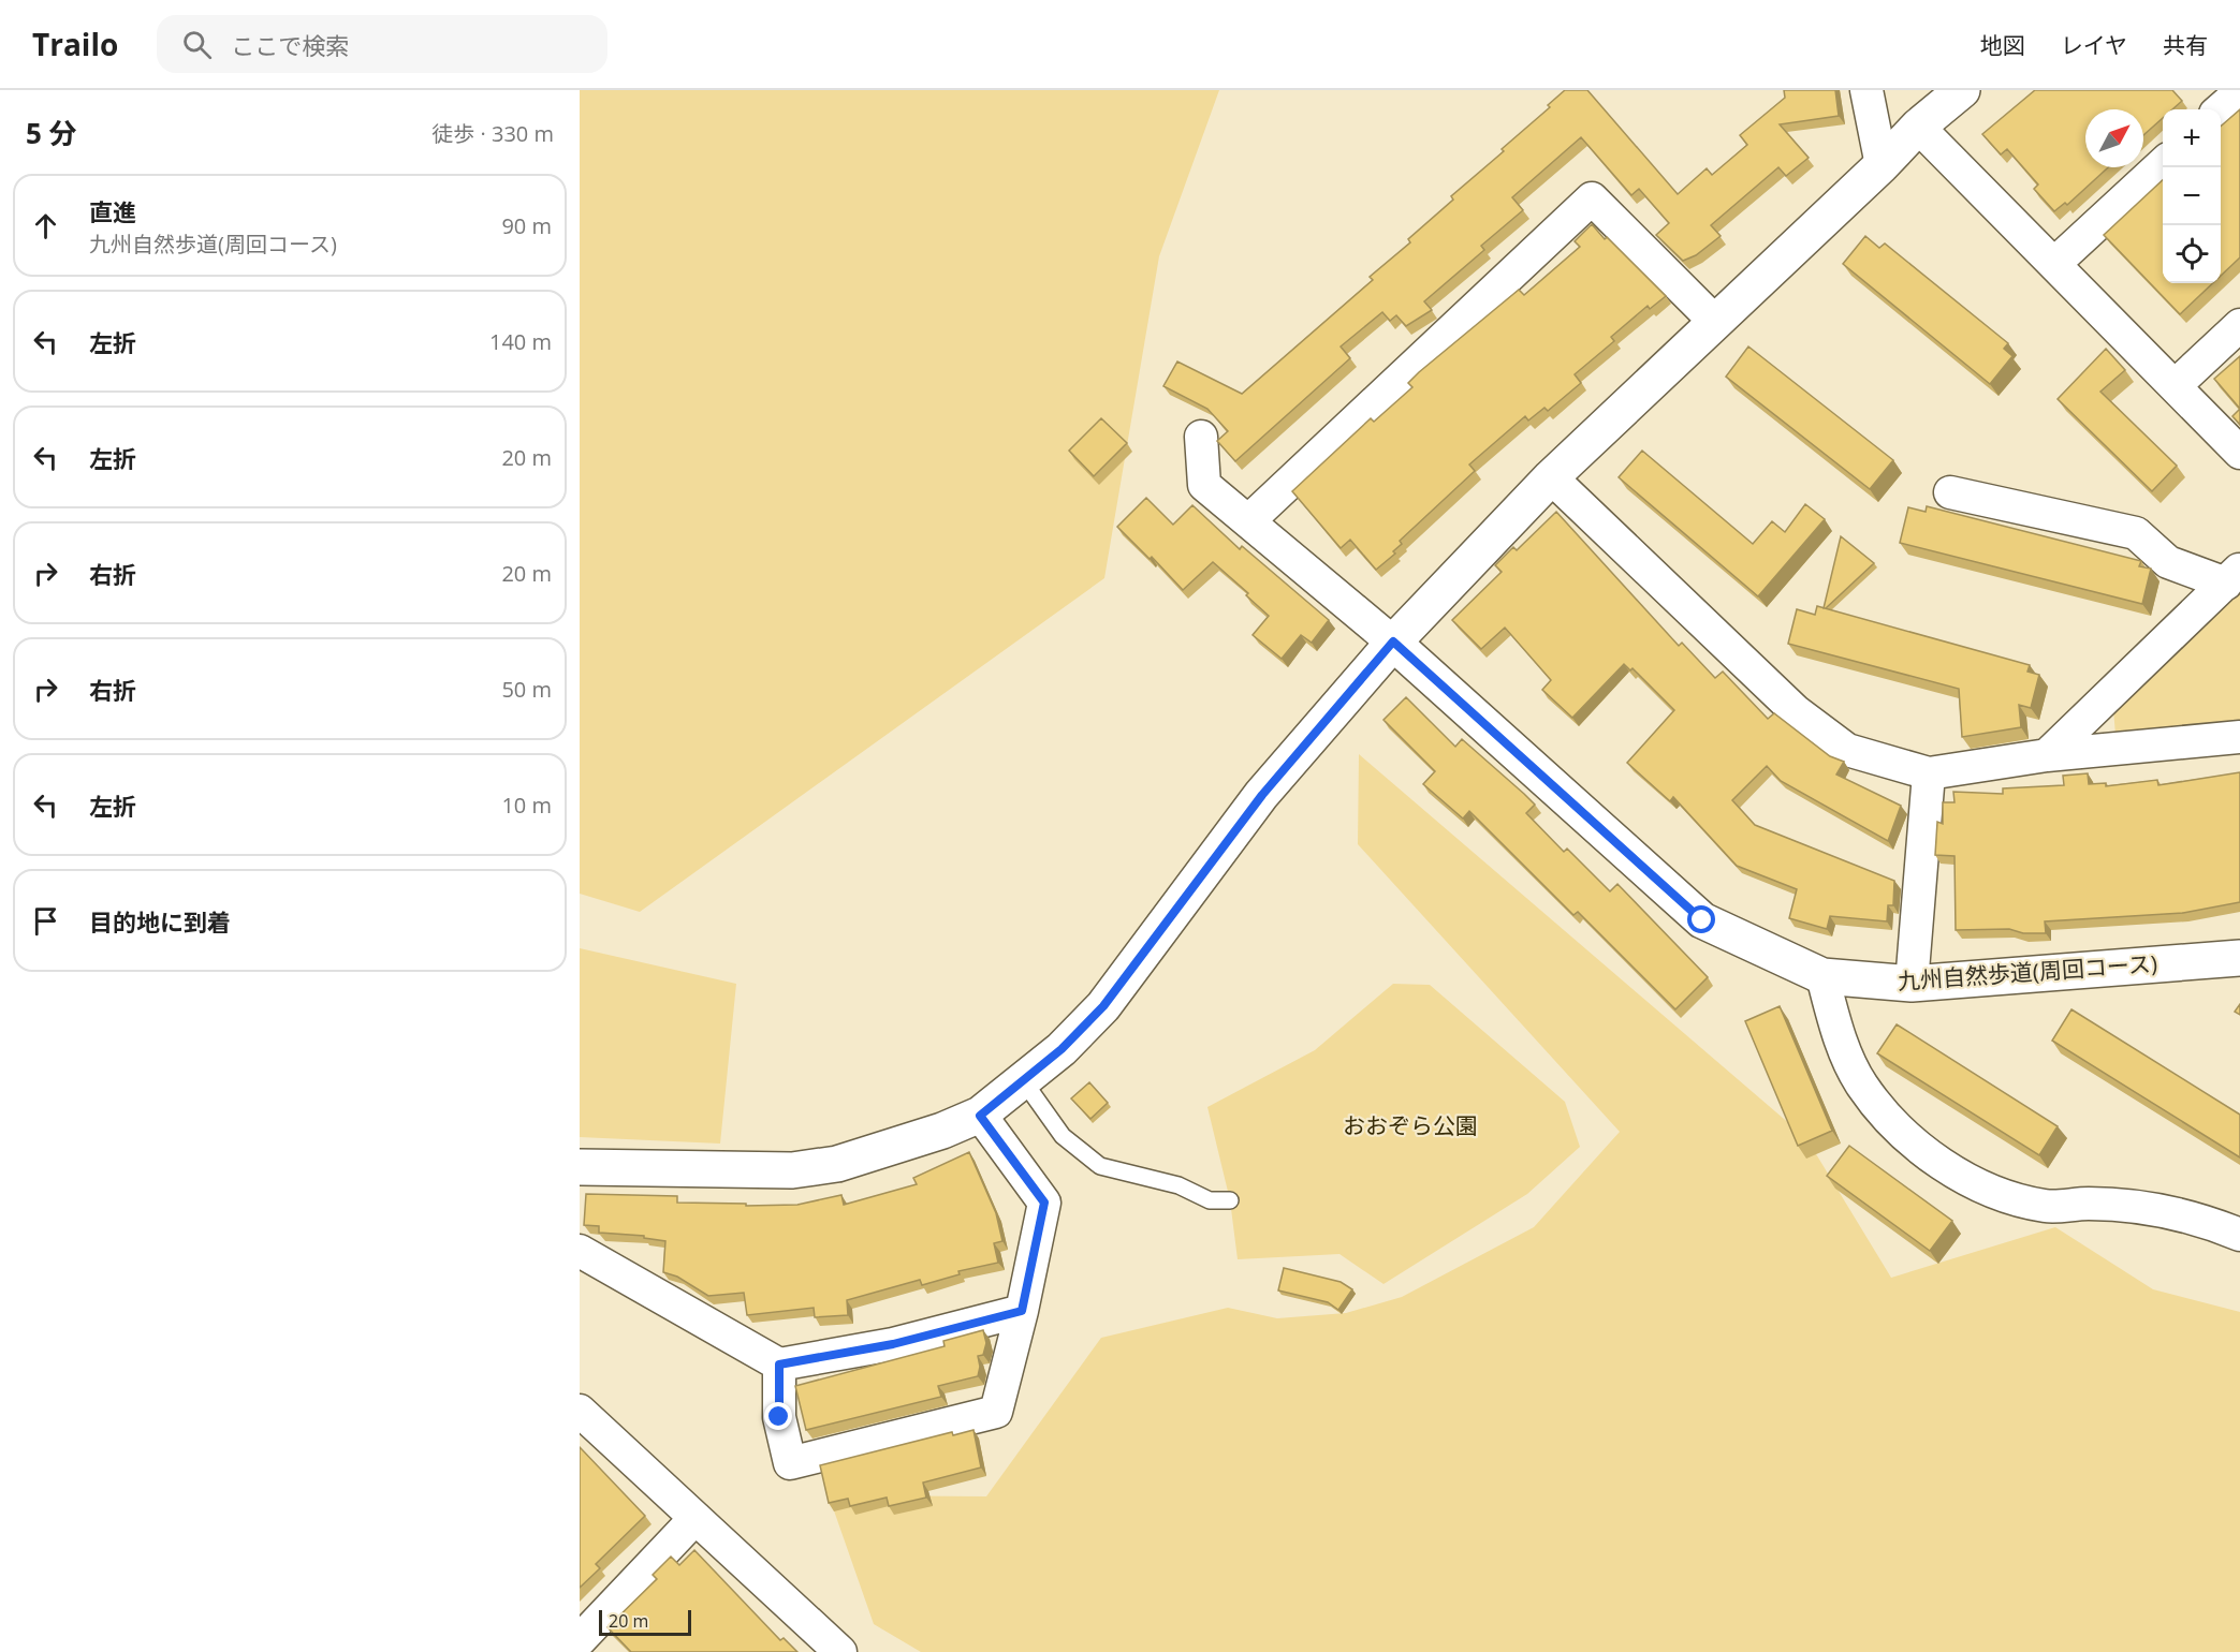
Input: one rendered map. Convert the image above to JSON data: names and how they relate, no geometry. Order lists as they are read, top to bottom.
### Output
{
  "streets": {
    "street": ["九州自然歩道(周回コース)"]
  },
  "parks": ["おおぞら公園"],
  "scale_bar": "20 m",
  "north": "top right",
  "page": {
    "header": "Trailo",
    "search": "ここで検索",
    "nav": ["地図", "レイヤ", "共有"],
    "heading": ["5 分", "徒歩 · 330 m"],
    "map_buttons": ["+", "−"],
    "list": [
      ["直進", "九州自然歩道(周回コース)", "90 m"],
      ["左折", "140 m"],
      ["左折", "20 m"],
      ["右折", "20 m"],
      ["右折", "50 m"],
      ["左折", "10 m"],
      "目的地に到着"
    ],
    "scale": "20 m"
  }
}
